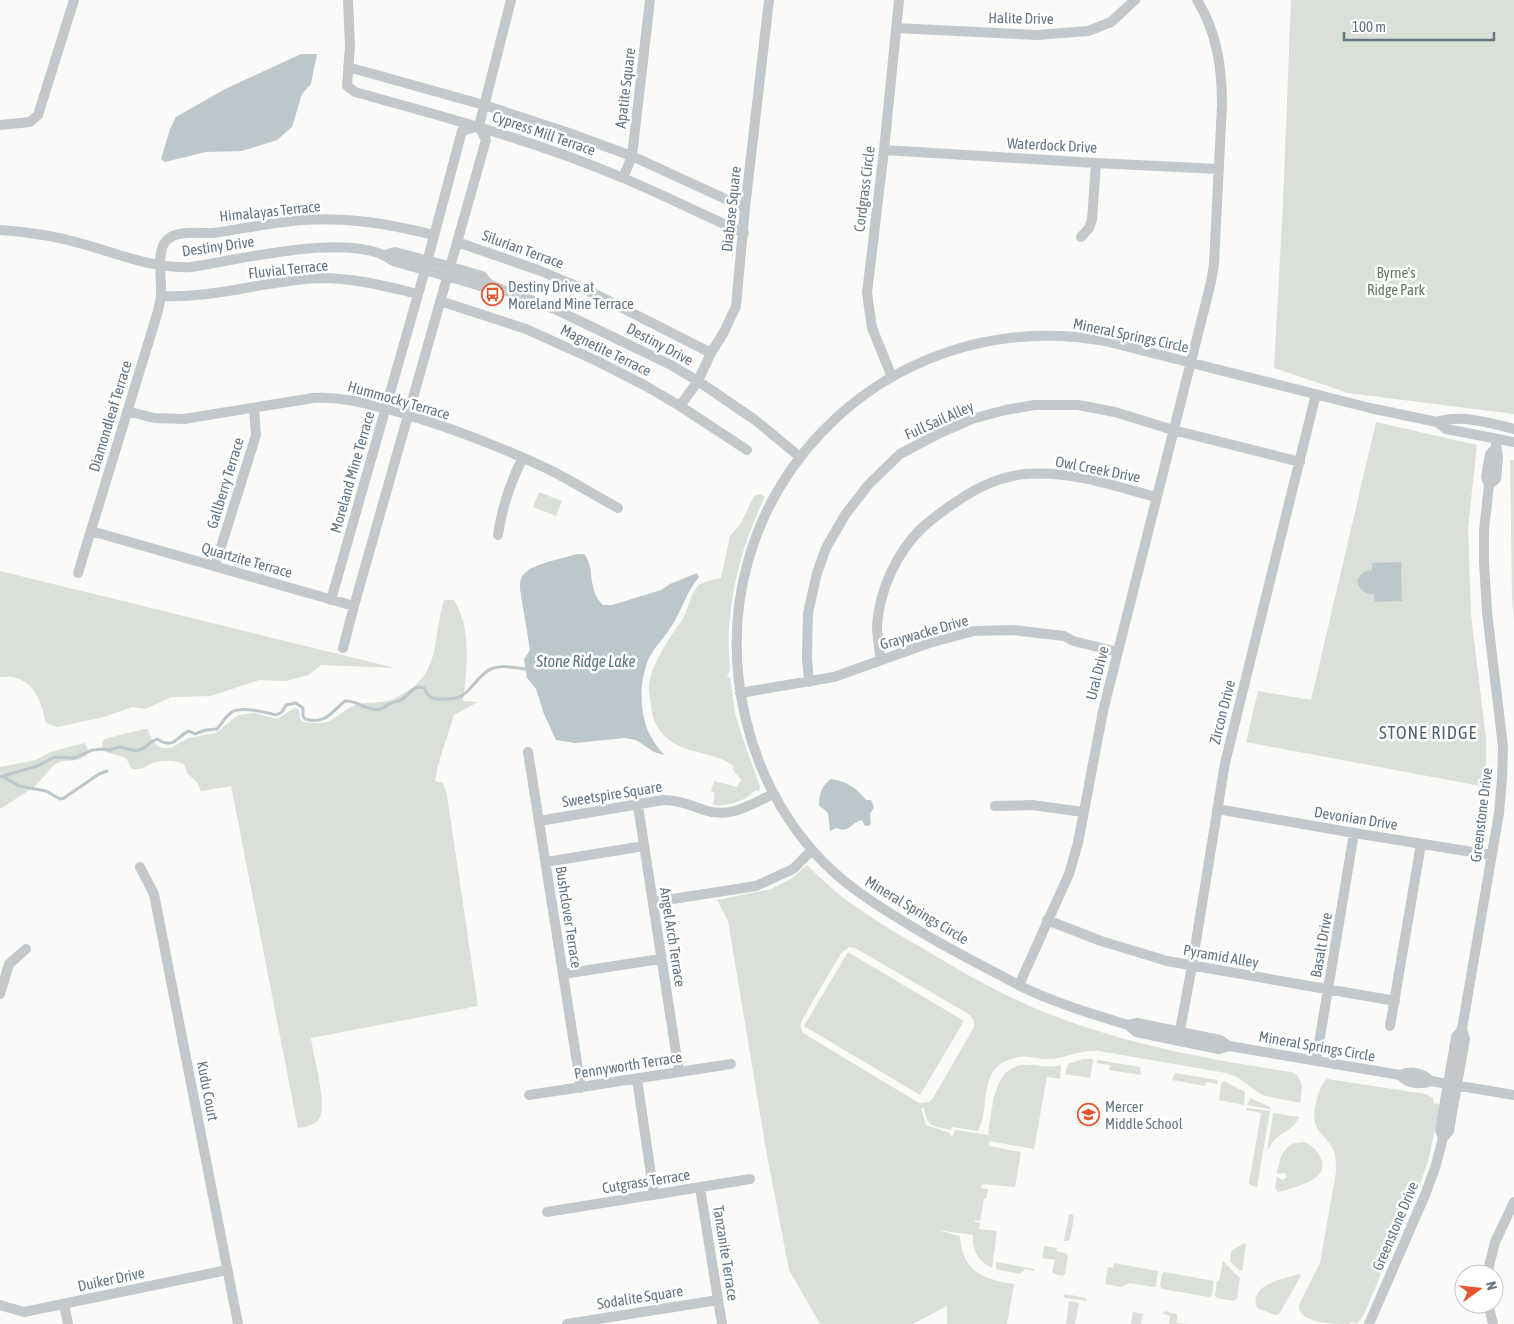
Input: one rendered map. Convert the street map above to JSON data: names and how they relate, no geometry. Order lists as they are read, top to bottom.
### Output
{
  "streets": {
    "street": [
      "Halite Drive",
      "Apatite Square",
      "Cypress Mill Terrace",
      "Waterdock Drive",
      "Cordgrass Circle",
      "Diabase Square",
      "Himalayas Terrace",
      "Destiny Drive",
      "Silurian Terrace",
      "Fluvial Terrace",
      "Mineral Springs Circle",
      "Magnetite Terrace",
      "Hummocky Terrace",
      "Diamondleaf Terrace",
      "Full Sail Alley",
      "Owl Creek Drive",
      "Moreland Mine Terrace",
      "Gallberry Terrace",
      "Quartzite Terrace",
      "Graywacke Drive",
      "Ural Drive",
      "Zircon Drive",
      "Sweetspire Square",
      "Greenstone Drive",
      "Devonian Drive",
      "Bushclover Terrace",
      "Angel Arch Terrace",
      "Basalt Drive",
      "Pyramid Alley",
      "Pennyworth Terrace",
      "Kudu Court",
      "Cutgrass Terrace",
      "Tanzanite Terrace",
      "Duiker Drive",
      "Sodalite Square"
    ]
  },
  "crossings": [
    ["Halite Drive", "Cordgrass Circle"],
    ["Apatite Square", "Cypress Mill Terrace"],
    ["Cypress Mill Terrace", "Diabase Square"],
    ["Cypress Mill Terrace", "Moreland Mine Terrace"],
    ["Waterdock Drive", "Cordgrass Circle"],
    ["Cordgrass Circle", "Mineral Springs Circle"],
    ["Diabase Square", "Destiny Drive"],
    ["Diabase Square", "Silurian Terrace"],
    ["Diabase Square", "Magnetite Terrace"],
    ["Himalayas Terrace", "Destiny Drive"],
    ["Himalayas Terrace", "Diamondleaf Terrace"],
    ["Himalayas Terrace", "Moreland Mine Terrace"],
    ["Destiny Drive", "Mineral Springs Circle"],
    ["Destiny Drive", "Diamondleaf Terrace"],
    ["Destiny Drive", "Moreland Mine Terrace"],
    ["Fluvial Terrace", "Diamondleaf Terrace"],
    ["Fluvial Terrace", "Moreland Mine Terrace"],
    ["Mineral Springs Circle", "Graywacke Drive"],
    ["Mineral Springs Circle", "Ural Drive"],
    ["Mineral Springs Circle", "Zircon Drive"],
    ["Mineral Springs Circle", "Sweetspire Square"],
    ["Mineral Springs Circle", "Greenstone Drive"],
    ["Mineral Springs Circle", "Basalt Drive"],
    ["Hummocky Terrace", "Diamondleaf Terrace"],
    ["Hummocky Terrace", "Moreland Mine Terrace"],
    ["Hummocky Terrace", "Gallberry Terrace"],
    ["Diamondleaf Terrace", "Quartzite Terrace"],
    ["Full Sail Alley", "Graywacke Drive"],
    ["Full Sail Alley", "Ural Drive"],
    ["Full Sail Alley", "Zircon Drive"],
    ["Owl Creek Drive", "Graywacke Drive"],
    ["Owl Creek Drive", "Ural Drive"],
    ["Moreland Mine Terrace", "Quartzite Terrace"],
    ["Gallberry Terrace", "Quartzite Terrace"],
    ["Graywacke Drive", "Ural Drive"],
    ["Ural Drive", "Pyramid Alley"],
    ["Zircon Drive", "Devonian Drive"],
    ["Zircon Drive", "Pyramid Alley"],
    ["Sweetspire Square", "Bushclover Terrace"],
    ["Sweetspire Square", "Angel Arch Terrace"],
    ["Greenstone Drive", "Devonian Drive"],
    ["Devonian Drive", "Basalt Drive"],
    ["Bushclover Terrace", "Pennyworth Terrace"],
    ["Angel Arch Terrace", "Pennyworth Terrace"],
    ["Basalt Drive", "Pyramid Alley"],
    ["Kudu Court", "Duiker Drive"],
    ["Cutgrass Terrace", "Tanzanite Terrace"],
    ["Tanzanite Terrace", "Sodalite Square"]
  ],
  "districts": ["STONE RIDGE"],
  "water": ["Stone Ridge Lake"],
  "parks": ["Byrne's Ridge Park"],
  "places": {
    "bus stop": ["Destiny Drive at Moreland Mine Terrace"],
    "school or university": ["Mercer Middle School"]
  },
  "scale_bar": "100 m",
  "north": "right"
}
